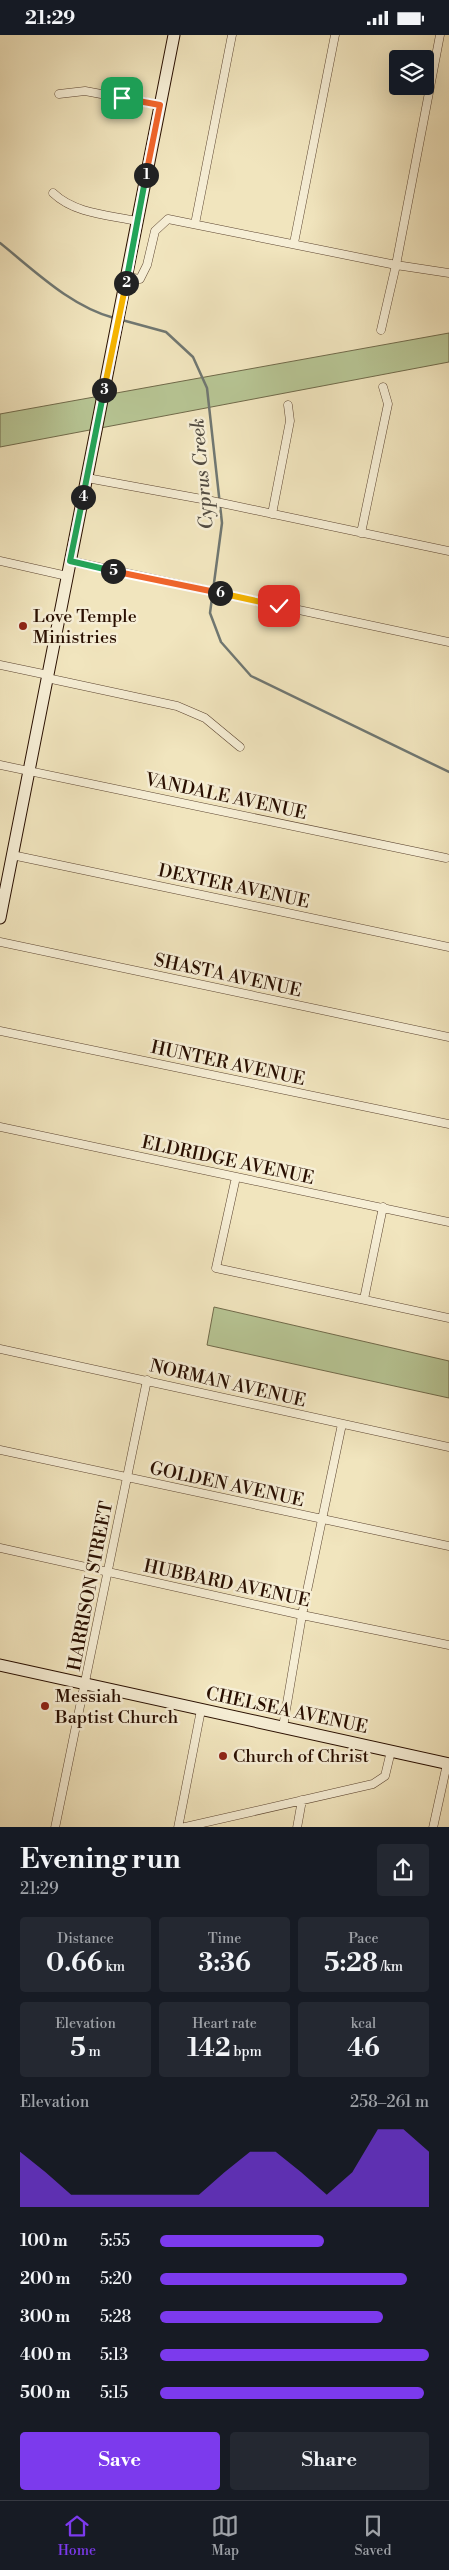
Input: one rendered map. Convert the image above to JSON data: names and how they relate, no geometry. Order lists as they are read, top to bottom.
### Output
{
  "streets": {
    "main road": ["CHELSEA AVENUE"],
    "street": [
      "VANDALE AVENUE",
      "DEXTER AVENUE",
      "SHASTA AVENUE",
      "HUNTER AVENUE",
      "ELDRIDGE AVENUE",
      "NORMAN AVENUE",
      "GOLDEN AVENUE",
      "HUBBARD AVENUE",
      "HARRISON STREET"
    ]
  },
  "crossings": [
    ["NORMAN AVENUE", "HARRISON STREET"],
    ["GOLDEN AVENUE", "HARRISON STREET"],
    ["HUBBARD AVENUE", "HARRISON STREET"],
    ["HARRISON STREET", "CHELSEA AVENUE"]
  ],
  "water": ["Cyprus Creek"],
  "places": ["Love Temple Ministries", "Messiah Baptist Church", "Church of Christ"],
  "page": {
    "status": "21:29",
    "pins": [
      "1",
      "2",
      "3",
      "4",
      "5",
      "6"
    ],
    "heading": ["Evening run", "21:29"],
    "stats": [
      ["Distance", "0.66 km"],
      ["Time", "3:36"],
      ["Pace", "5:28 /km"],
      ["Elevation", "5 m"],
      ["Heart rate", "142 bpm"],
      ["kcal", "46"]
    ],
    "chart": ["Elevation", "258–261 m"],
    "list": [
      {
        "name": "100 m",
        "note": "5:55"
      },
      {
        "name": "200 m",
        "note": "5:20"
      },
      {
        "name": "300 m",
        "note": "5:28"
      },
      {
        "name": "400 m",
        "note": "5:13"
      },
      {
        "name": "500 m",
        "note": "5:15"
      }
    ],
    "buttons": ["Save", "Share"],
    "tabs": ["Home", "Map", "Saved"]
  }
}
